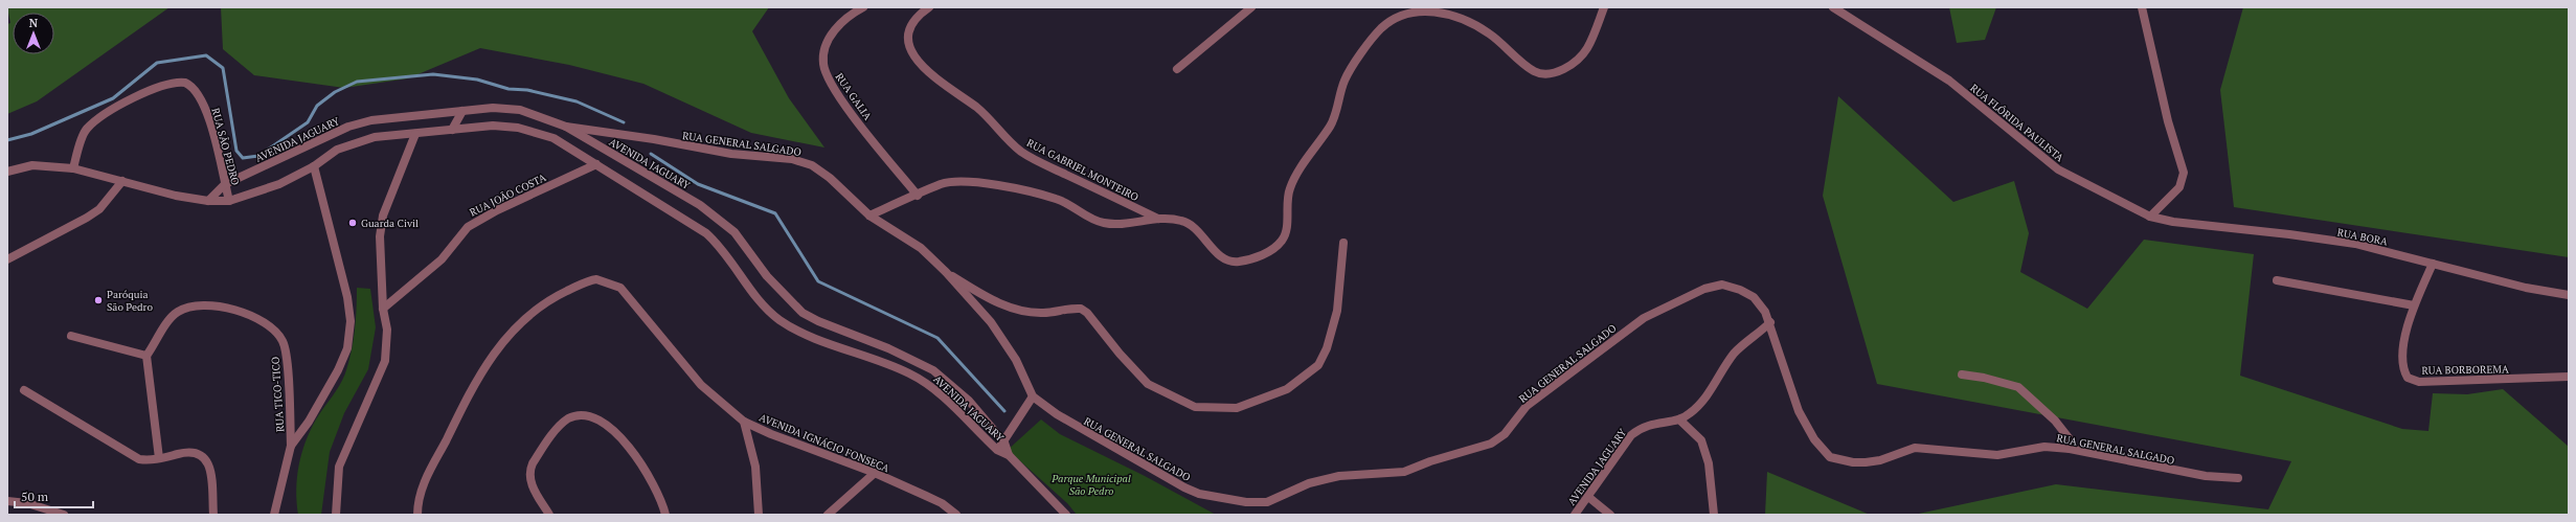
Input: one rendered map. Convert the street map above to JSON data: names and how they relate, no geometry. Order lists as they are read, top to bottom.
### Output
{
  "streets": {
    "street": [
      "RUA GALIA",
      "RUA FLÓRIDA PAULISTA",
      "AVENIDA JAGUARY",
      "RUA GENERAL SALGADO",
      "RUA SÃO PEDRO",
      "RUA GABRIEL MONTEIRO",
      "RUA JOÃO COSTA",
      "RUA BORA",
      "RUA BORBOREMA",
      "RUA TICO-TICO",
      "AVENIDA IGNÁCIO FONSECA"
    ]
  },
  "crossings": [
    ["RUA FLÓRIDA PAULISTA", "RUA BORA"],
    ["AVENIDA JAGUARY", "RUA GENERAL SALGADO"],
    ["AVENIDA JAGUARY", "RUA SÃO PEDRO"],
    ["AVENIDA JAGUARY", "RUA JOÃO COSTA"],
    ["RUA BORA", "RUA BORBOREMA"]
  ],
  "parks": ["Parque Municipal São Pedro"],
  "places": ["Guarda Civil", "Paróquia São Pedro"],
  "scale_bar": "50 m",
  "north": "top"
}
